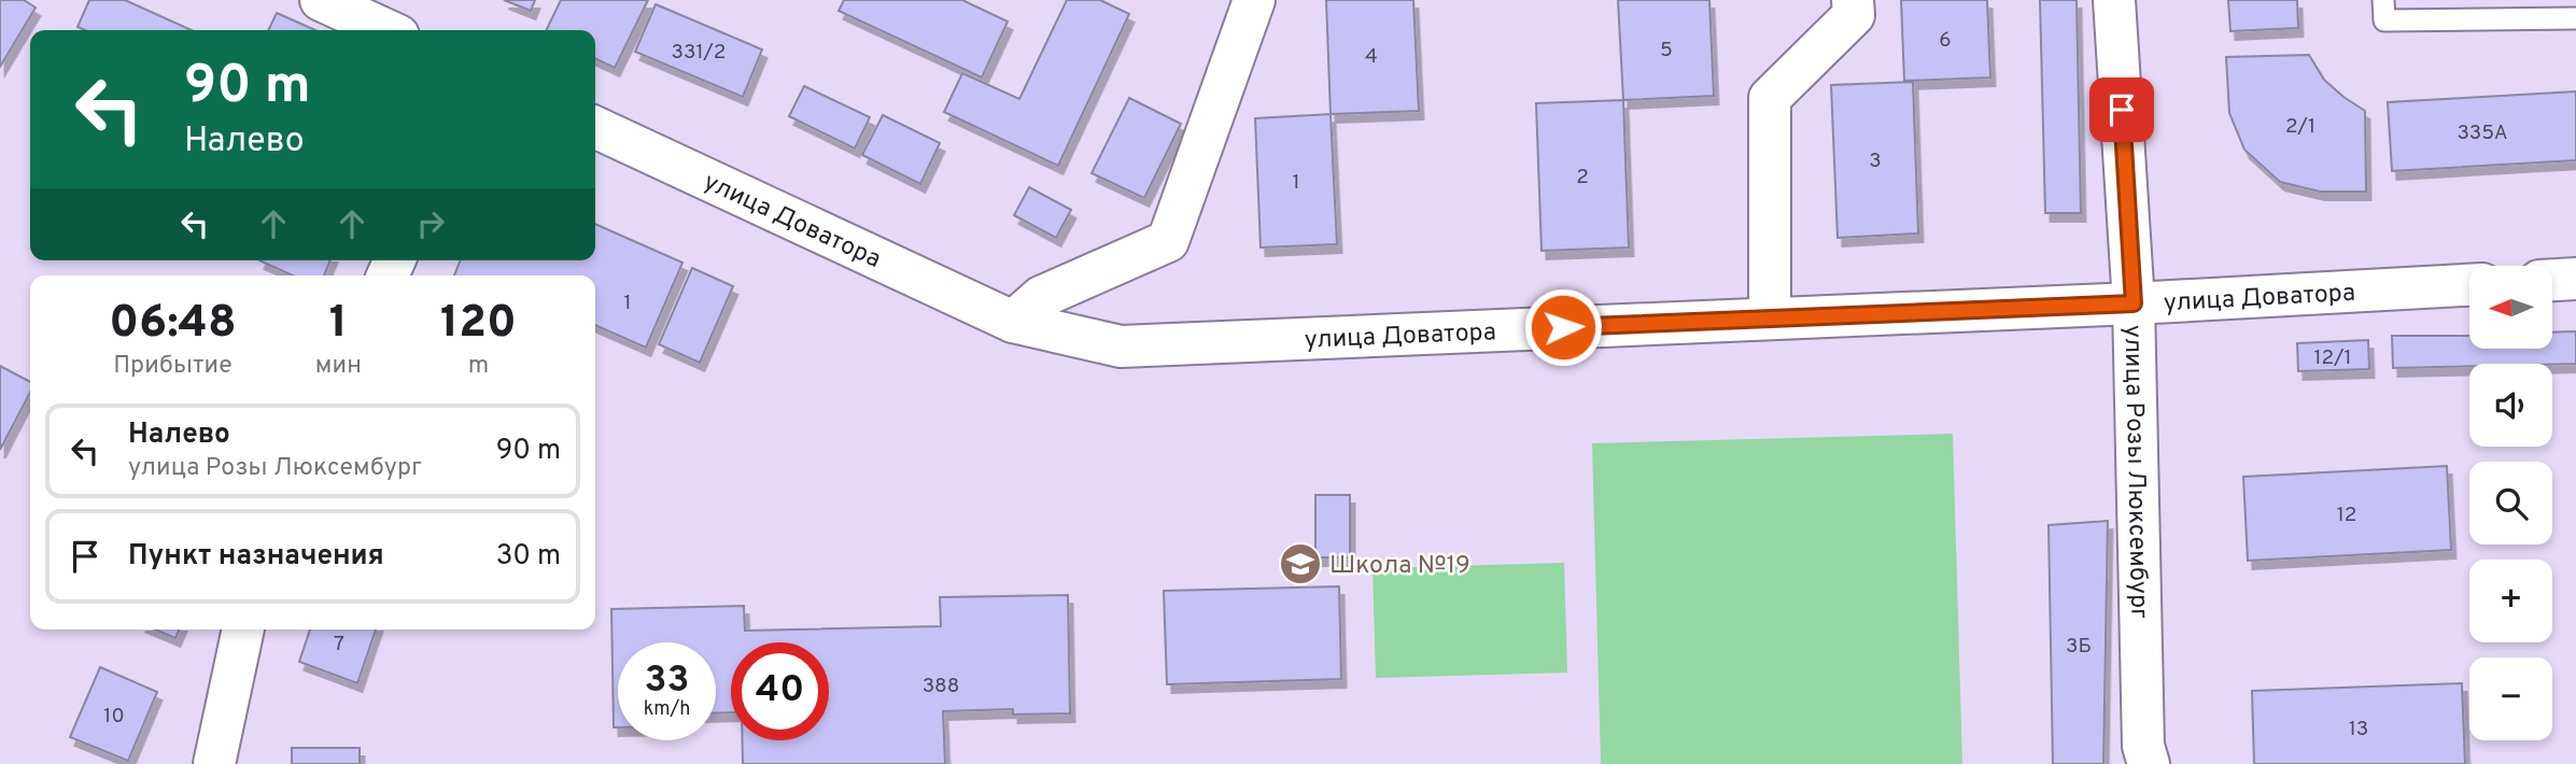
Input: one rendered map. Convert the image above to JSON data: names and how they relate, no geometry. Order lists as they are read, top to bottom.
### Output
{
  "streets": {
    "street": ["улица Доватора", "улица Розы Люксембург"]
  },
  "crossings": [
    ["улица Доватора", "улица Розы Люксембург"]
  ],
  "places": {
    "school or university": ["Школа №19"]
  },
  "house_numbers": [
    "6",
    "5",
    "331/2",
    "4",
    "2/1",
    "335А",
    "3",
    "2",
    "1",
    "1",
    "12/1",
    "12",
    "7",
    "3Б",
    "388",
    "10",
    "13"
  ],
  "north": "left",
  "page": {
    "turn": ["90 m", "Налево"],
    "map_buttons": ["+", "−"],
    "eta": [
      "06:48",
      "Прибытие",
      "1",
      "мин",
      "120",
      "m"
    ],
    "list": [
      {
        "name": "Налево",
        "note": "улица Розы Люксембург",
        "value": "90 m"
      },
      {
        "name": "Пункт назначения",
        "value": "30 m"
      }
    ],
    "speed": "33 km/h",
    "limit": "40"
  }
}
